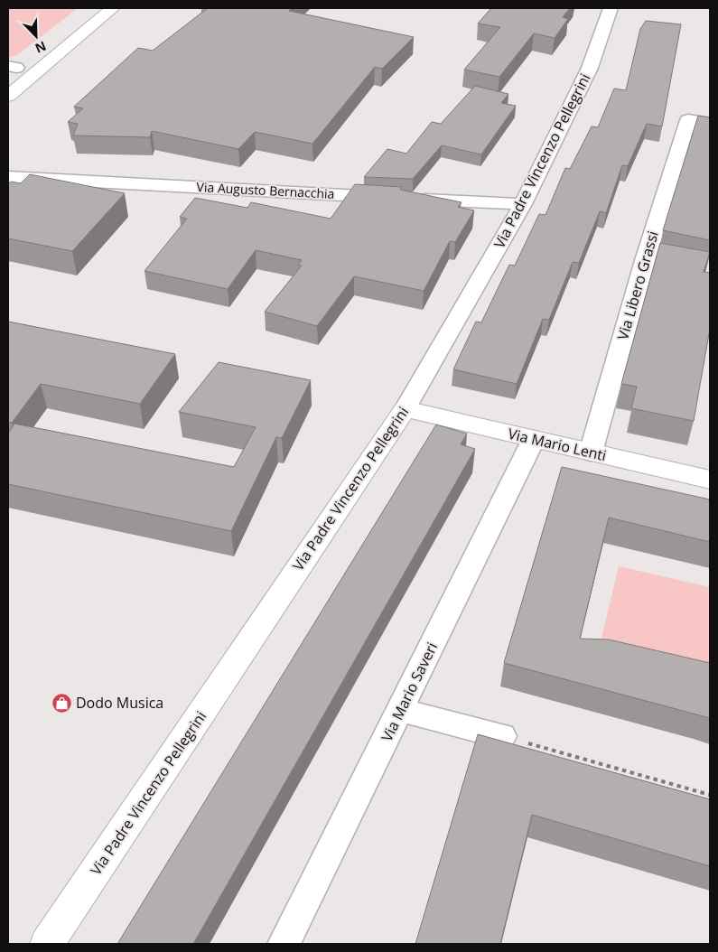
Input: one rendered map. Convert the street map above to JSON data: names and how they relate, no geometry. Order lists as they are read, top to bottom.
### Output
{
  "streets": {
    "street": [
      "Via Padre Vincenzo Pellegrini",
      "Via Augusto Bernacchia",
      "Via Libero Grassi",
      "Via Mario Lenti",
      "Via Mario Saveri"
    ]
  },
  "crossings": [
    ["Via Padre Vincenzo Pellegrini", "Via Augusto Bernacchia"],
    ["Via Padre Vincenzo Pellegrini", "Via Mario Lenti"],
    ["Via Libero Grassi", "Via Mario Lenti"],
    ["Via Mario Lenti", "Via Mario Saveri"]
  ],
  "places": {
    "shop": ["Dodo Musica"]
  },
  "north": "bottom right"
}
